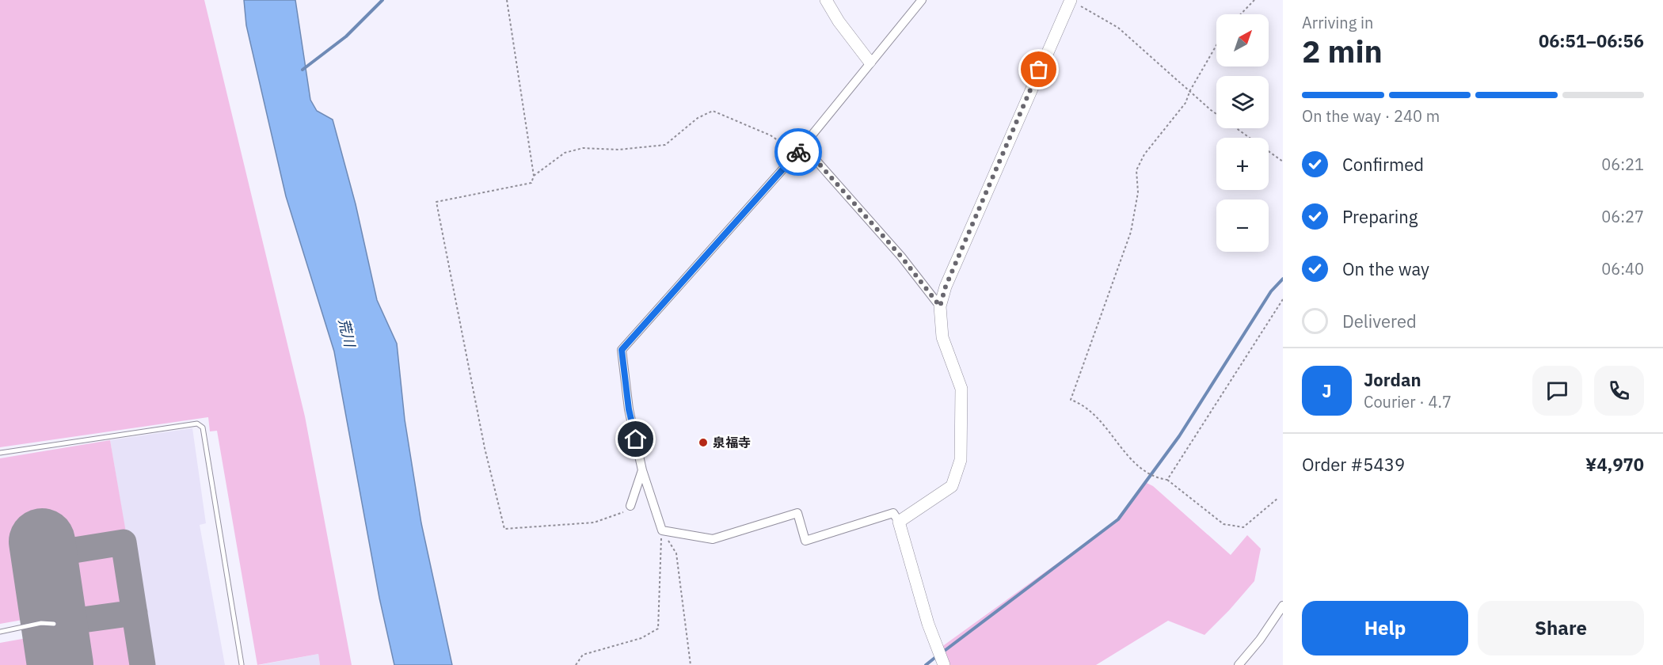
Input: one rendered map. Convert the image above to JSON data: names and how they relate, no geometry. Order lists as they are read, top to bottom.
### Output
{
  "water": ["荒川"],
  "places": ["泉福寺"],
  "north": "top right",
  "page": {
    "heading": ["2 min", "Arriving in", "06:51–06:56"],
    "panel": [
      "Jordan",
      "Courier · 4.7",
      "Order #5439",
      "¥4,970"
    ],
    "map_buttons": ["+", "−"],
    "bar": "On the way · 240 m",
    "list": [
      ["Confirmed", "06:21"],
      ["Preparing", "06:27"],
      ["On the way", "06:40"],
      "Delivered"
    ],
    "round": "J",
    "buttons": ["Help", "Share"]
  }
}
